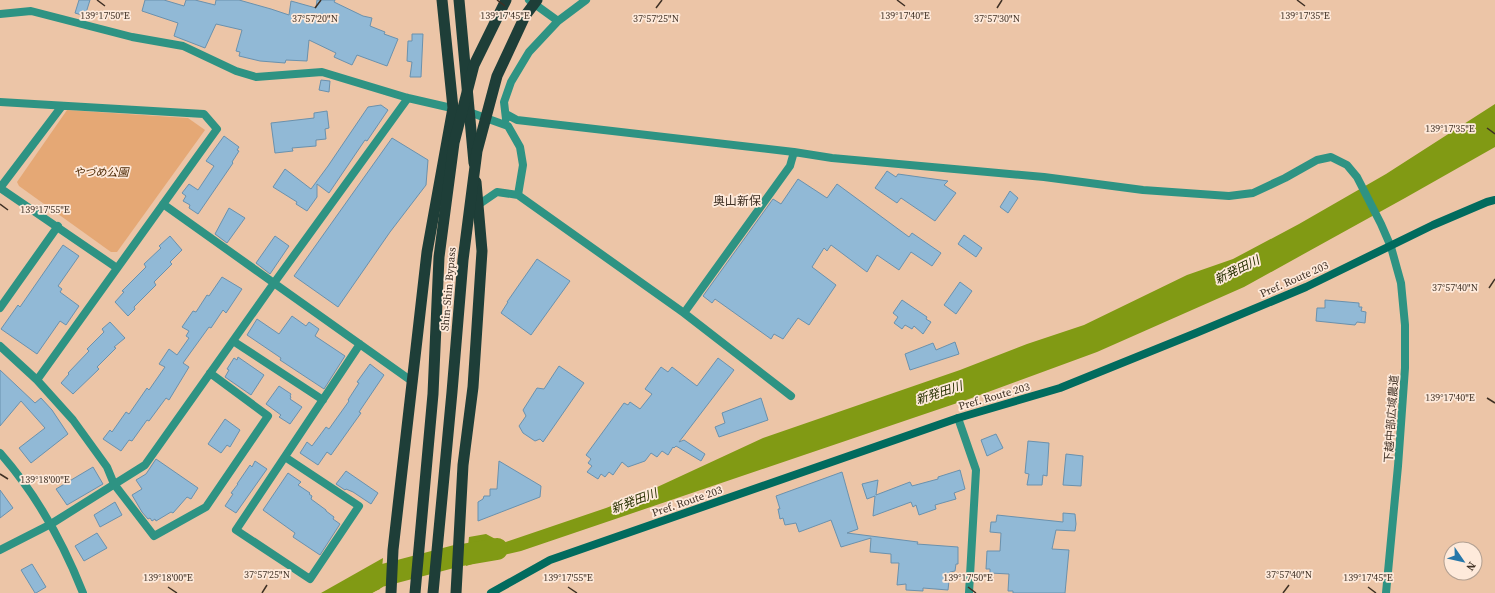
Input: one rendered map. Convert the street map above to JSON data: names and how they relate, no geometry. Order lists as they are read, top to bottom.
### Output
{
  "streets": {
    "highway": ["Shin-Shin Bypass"],
    "main road": ["Pref. Route 203"],
    "street": ["下越中部広域農道"]
  },
  "crossings": [
    ["Pref. Route 203", "下越中部広域農道"]
  ],
  "districts": ["奥山新保"],
  "water": ["新発田川"],
  "parks": ["やづめ公園"],
  "north": "bottom right",
  "coordinates": [
    "139°17'50\"E",
    "139°17'45\"E",
    "139°17'40\"E",
    "139°17'35\"E",
    "37°57'20\"N",
    "37°57'25\"N",
    "37°57'30\"N",
    "139°17'55\"E",
    "37°57'40\"N",
    "139°18'00\"E"
  ]
}
